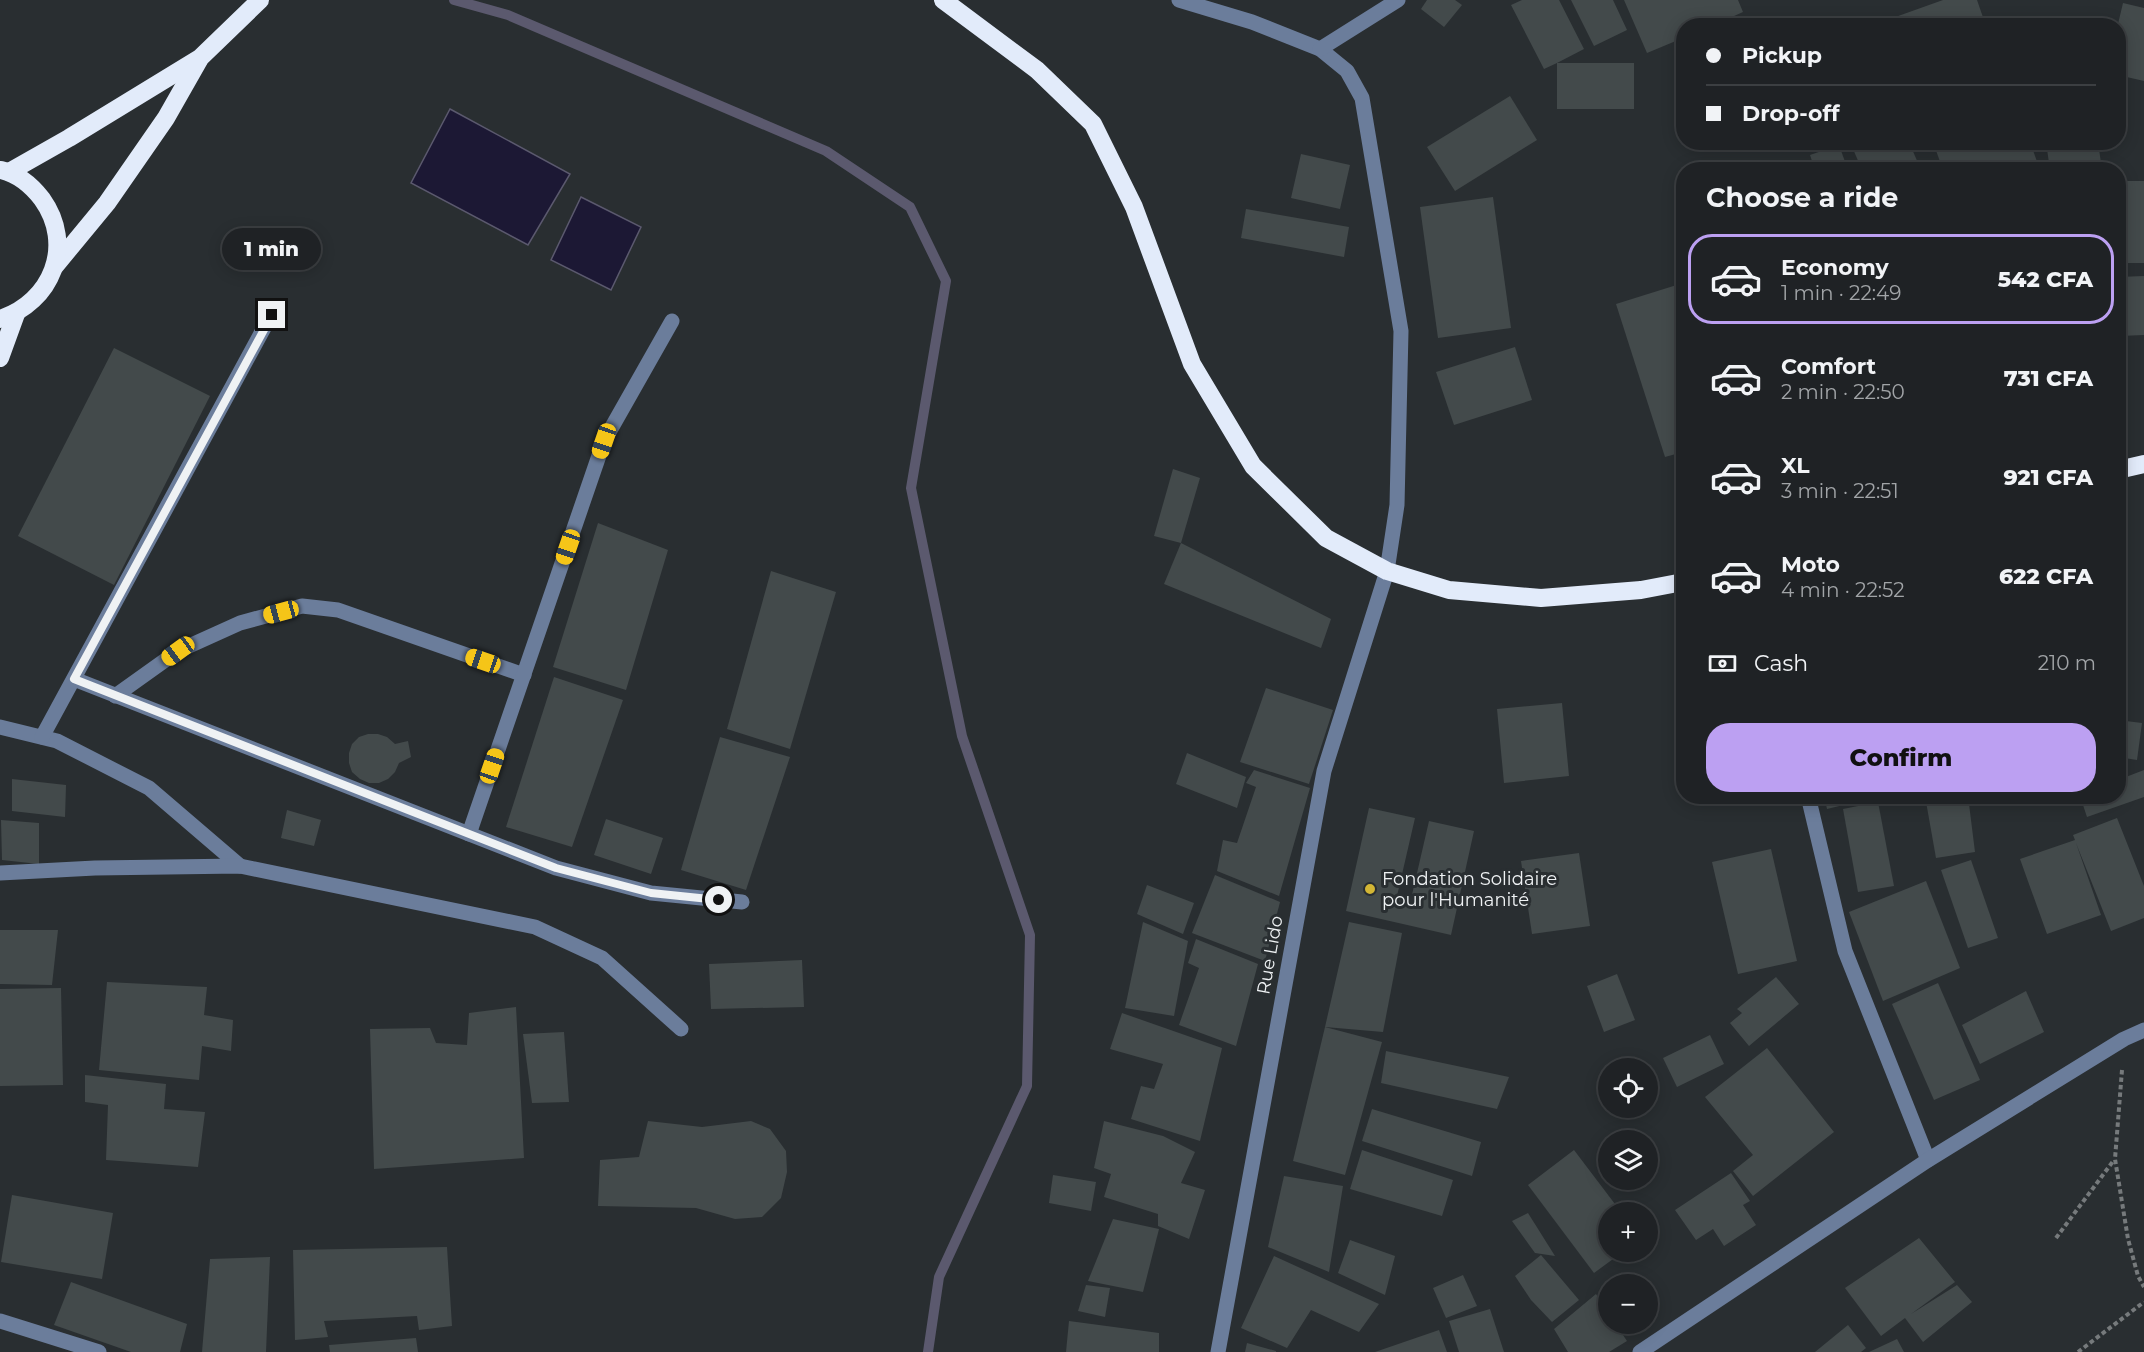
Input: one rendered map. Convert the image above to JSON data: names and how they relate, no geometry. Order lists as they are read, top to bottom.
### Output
{
  "streets": {
    "street": ["Rue Lido"]
  },
  "places": ["Fondation Solidaire pour l'Humanité"],
  "page": {
    "banner": ["Pickup", "Drop-off"],
    "heading": "Choose a ride",
    "bubble": "1 min",
    "list": [
      {
        "name": "Economy",
        "note": "1 min · 22:49",
        "value": "542 CFA"
      },
      {
        "name": "Comfort",
        "note": "2 min · 22:50",
        "value": "731 CFA"
      },
      {
        "name": "XL",
        "note": "3 min · 22:51",
        "value": "921 CFA"
      },
      {
        "name": "Moto",
        "note": "4 min · 22:52",
        "value": "622 CFA"
      }
    ],
    "pay": ["Cash", "210 m"],
    "buttons": "Confirm",
    "map_buttons": ["+", "−"]
  }
}
